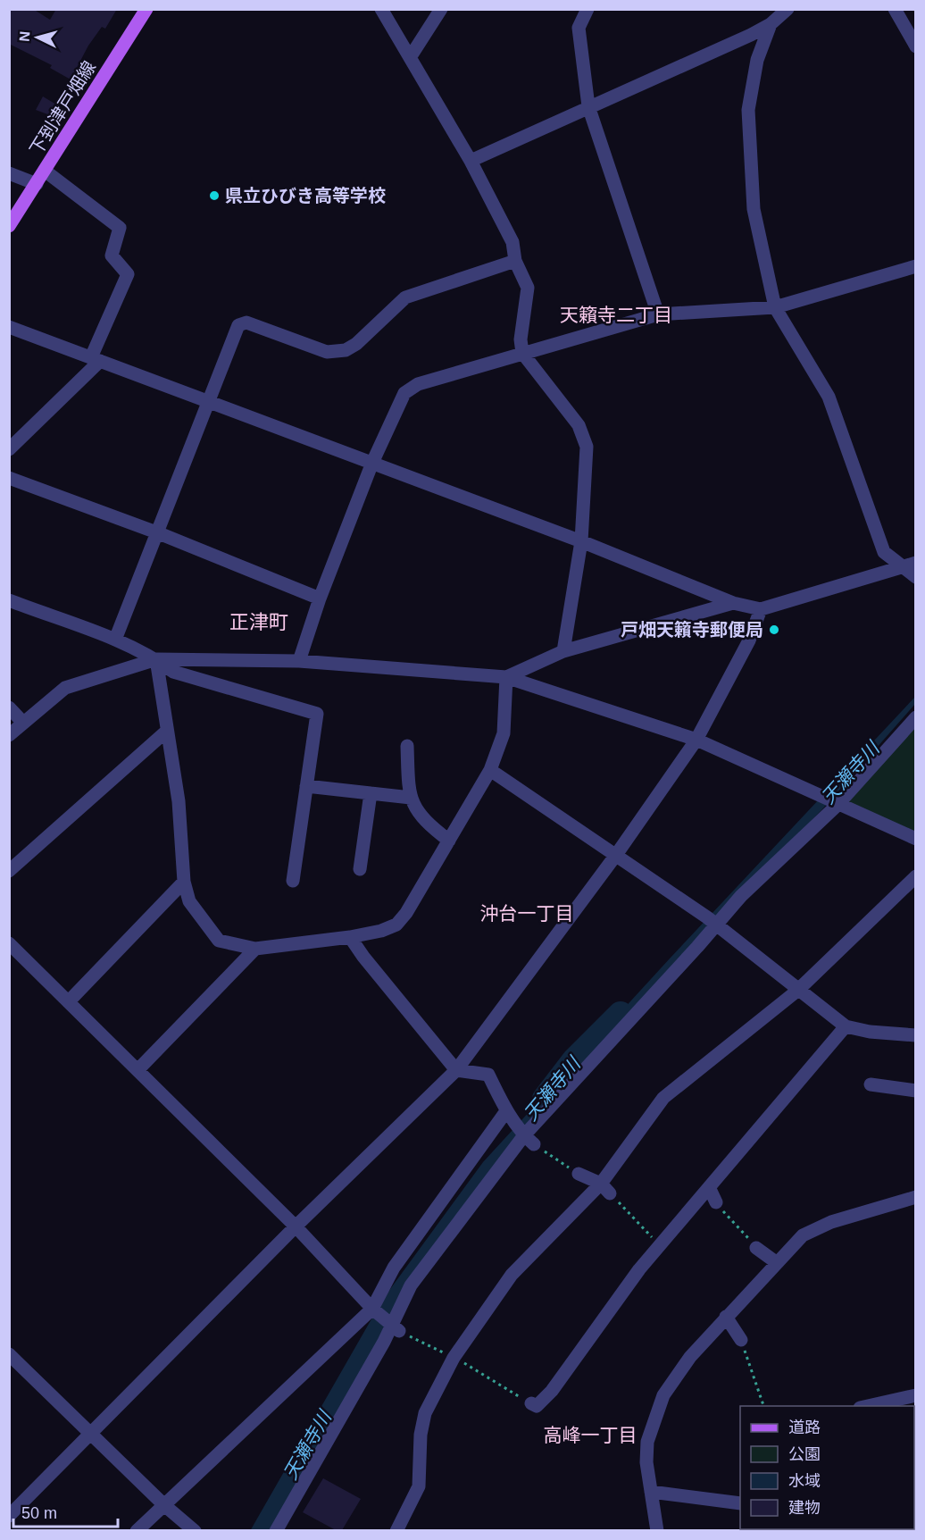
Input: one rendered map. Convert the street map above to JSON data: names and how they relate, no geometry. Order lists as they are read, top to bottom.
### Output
{
  "streets": {
    "main road": ["下到津戸畑線"]
  },
  "districts": [
    "天籟寺二丁目",
    "正津町",
    "沖台一丁目",
    "高峰一丁目"
  ],
  "water": ["天瀬寺川"],
  "places": ["県立ひびき高等学校", "戸畑天籟寺郵便局"],
  "legend": [
    "道路",
    "公園",
    "水域",
    "建物"
  ],
  "scale_bar": "50 m",
  "north": "left"
}
